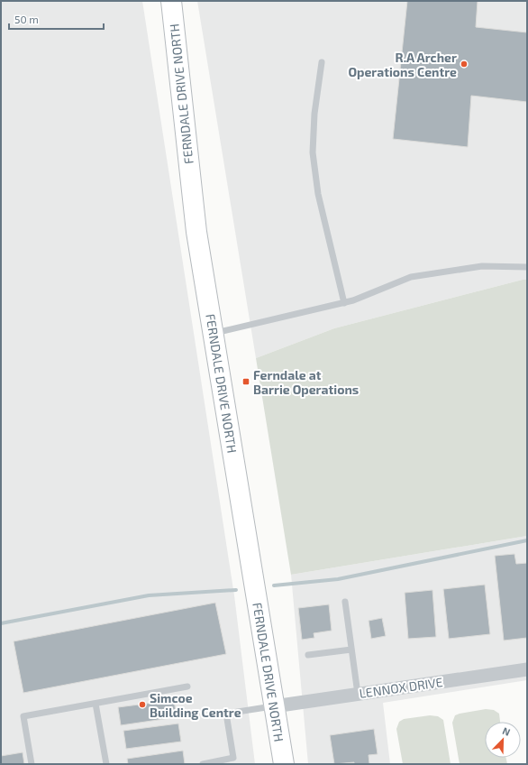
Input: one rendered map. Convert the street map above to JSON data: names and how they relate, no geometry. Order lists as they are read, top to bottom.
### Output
{
  "streets": {
    "main road": ["FERNDALE DRIVE NORTH"],
    "street": ["LENNOX DRIVE"]
  },
  "crossings": [
    ["FERNDALE DRIVE NORTH", "LENNOX DRIVE"]
  ],
  "places": {
    "other": ["R.A Archer Operations Centre", "Simcoe Building Centre"],
    "transit": ["Ferndale at Barrie Operations"]
  },
  "scale_bar": "50 m",
  "north": "top right"
}
